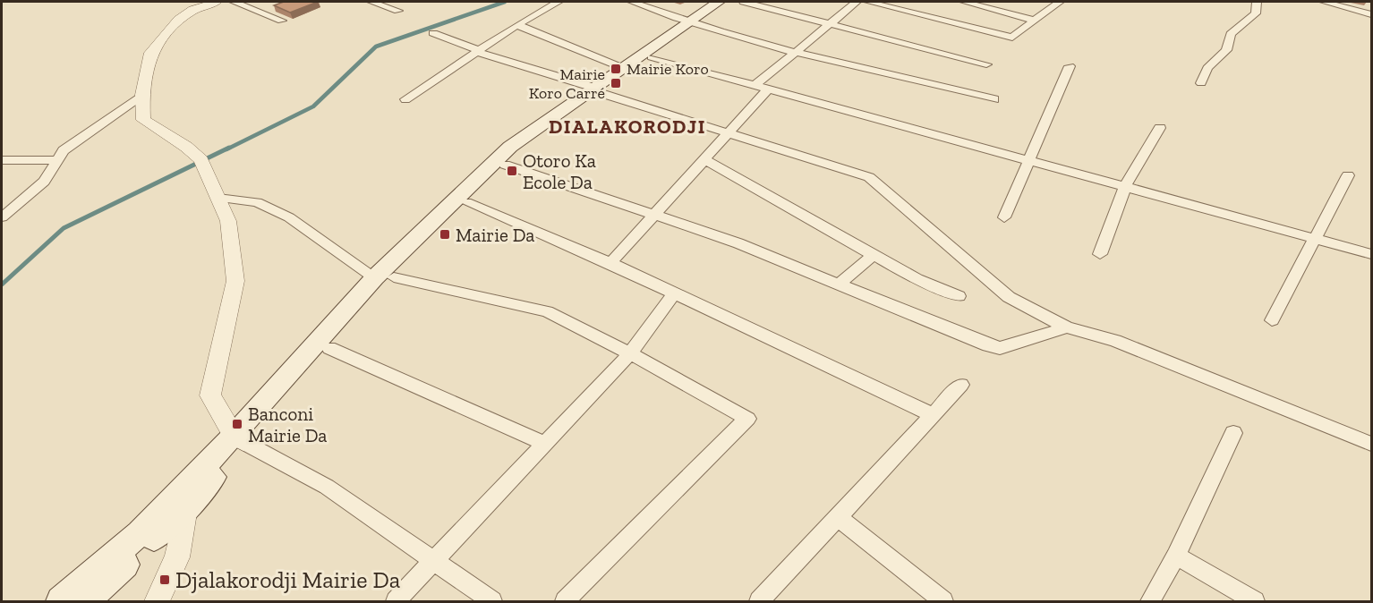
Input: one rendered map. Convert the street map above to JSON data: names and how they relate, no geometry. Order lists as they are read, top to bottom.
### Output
{
  "districts": ["DIALAKORODJI"],
  "places": {
    "transit": [
      "Mairie Koro",
      "Mairie Koro Carré",
      "Otoro Ka Ecole Da",
      "Mairie Da",
      "Banconi Mairie Da",
      "Djalakorodji Mairie Da"
    ]
  }
}
